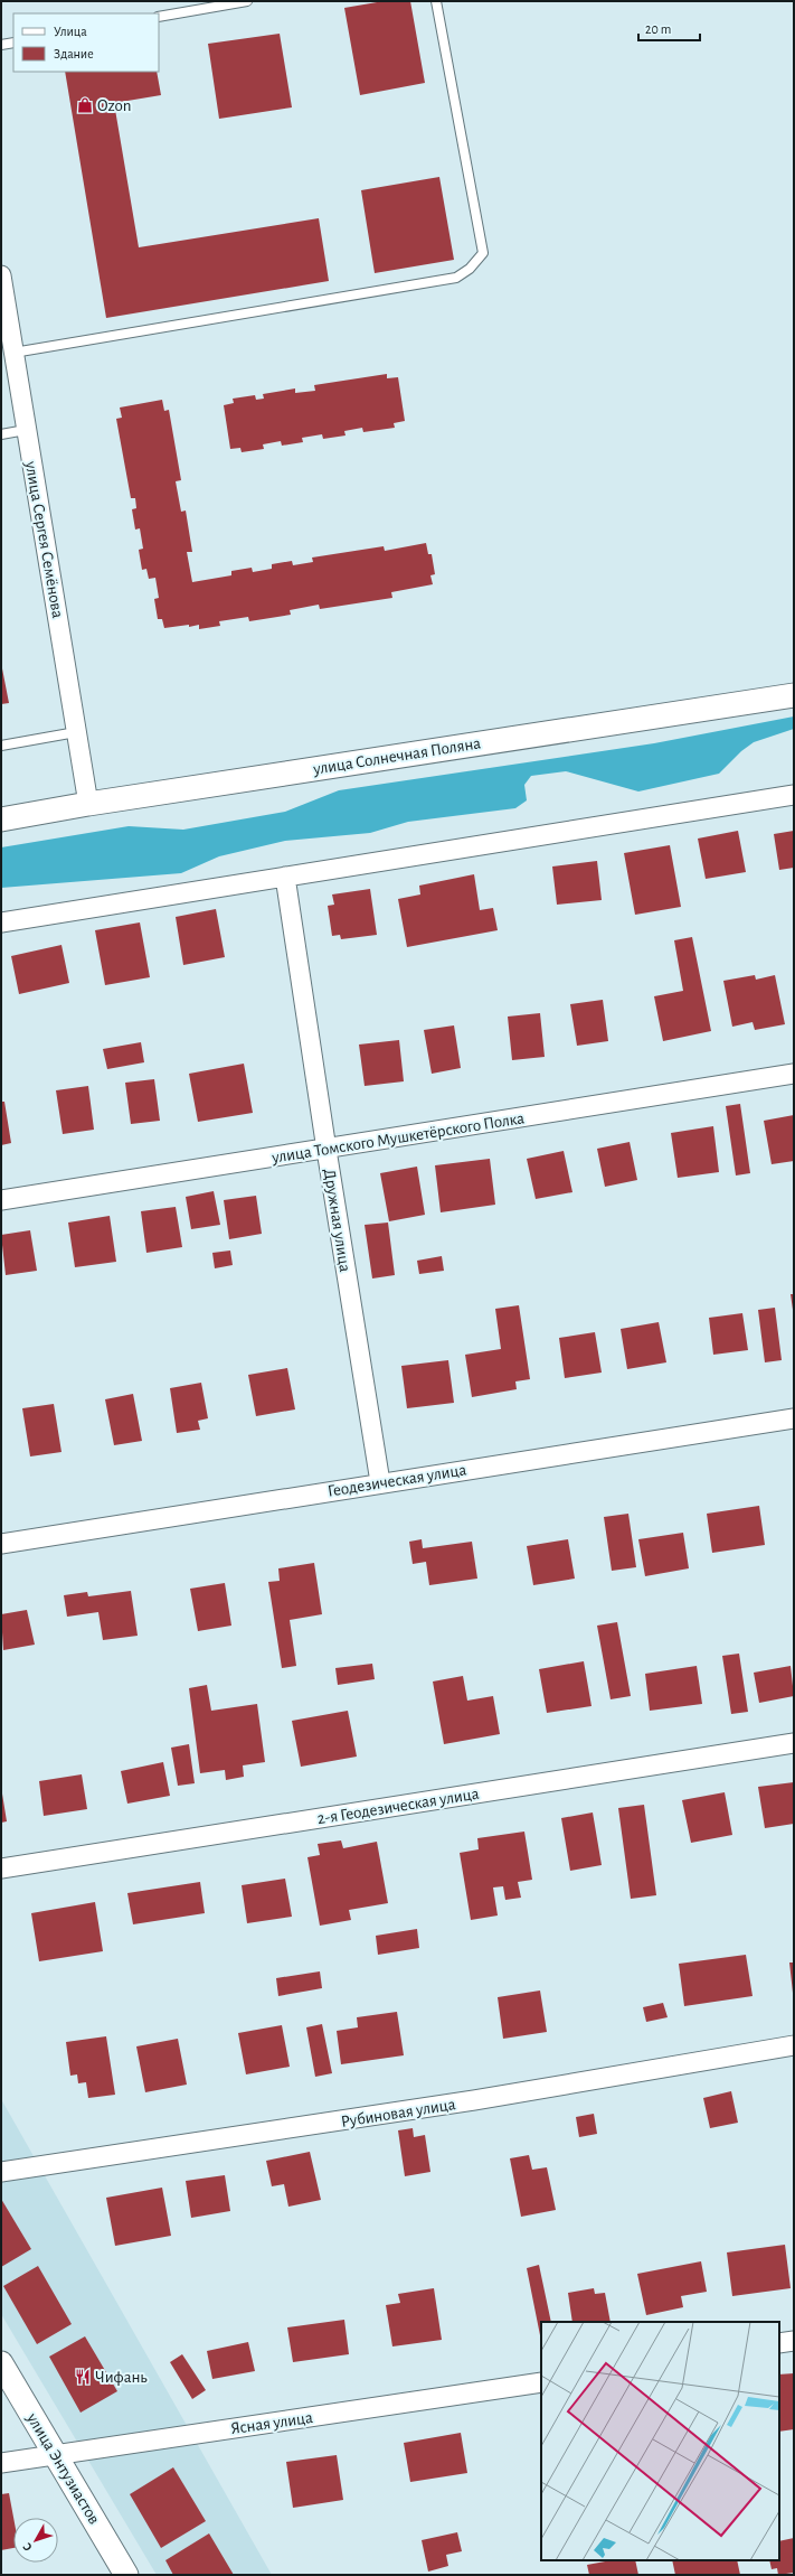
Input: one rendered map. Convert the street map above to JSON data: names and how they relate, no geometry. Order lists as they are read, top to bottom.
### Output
{
  "streets": {
    "street": [
      "улица Сергея Семёнова",
      "улица Солнечная Поляна",
      "улица Томского Мушкетёрского Полка",
      "Дружная улица",
      "Геодезическая улица",
      "2-я Геодезическая улица",
      "Рубиновая улица",
      "Ясная улица",
      "улица Энтузиастов"
    ]
  },
  "crossings": [
    ["улица Сергея Семёнова", "улица Солнечная Поляна"],
    ["улица Томского Мушкетёрского Полка", "Дружная улица"],
    ["Дружная улица", "Геодезическая улица"],
    ["Ясная улица", "улица Энтузиастов"]
  ],
  "places": {
    "shop": ["Ozon"],
    "restaurant": ["Чифань"]
  },
  "legend": ["Улица", "Здание"],
  "scale_bar": "20 m",
  "north": "bottom left"
}
